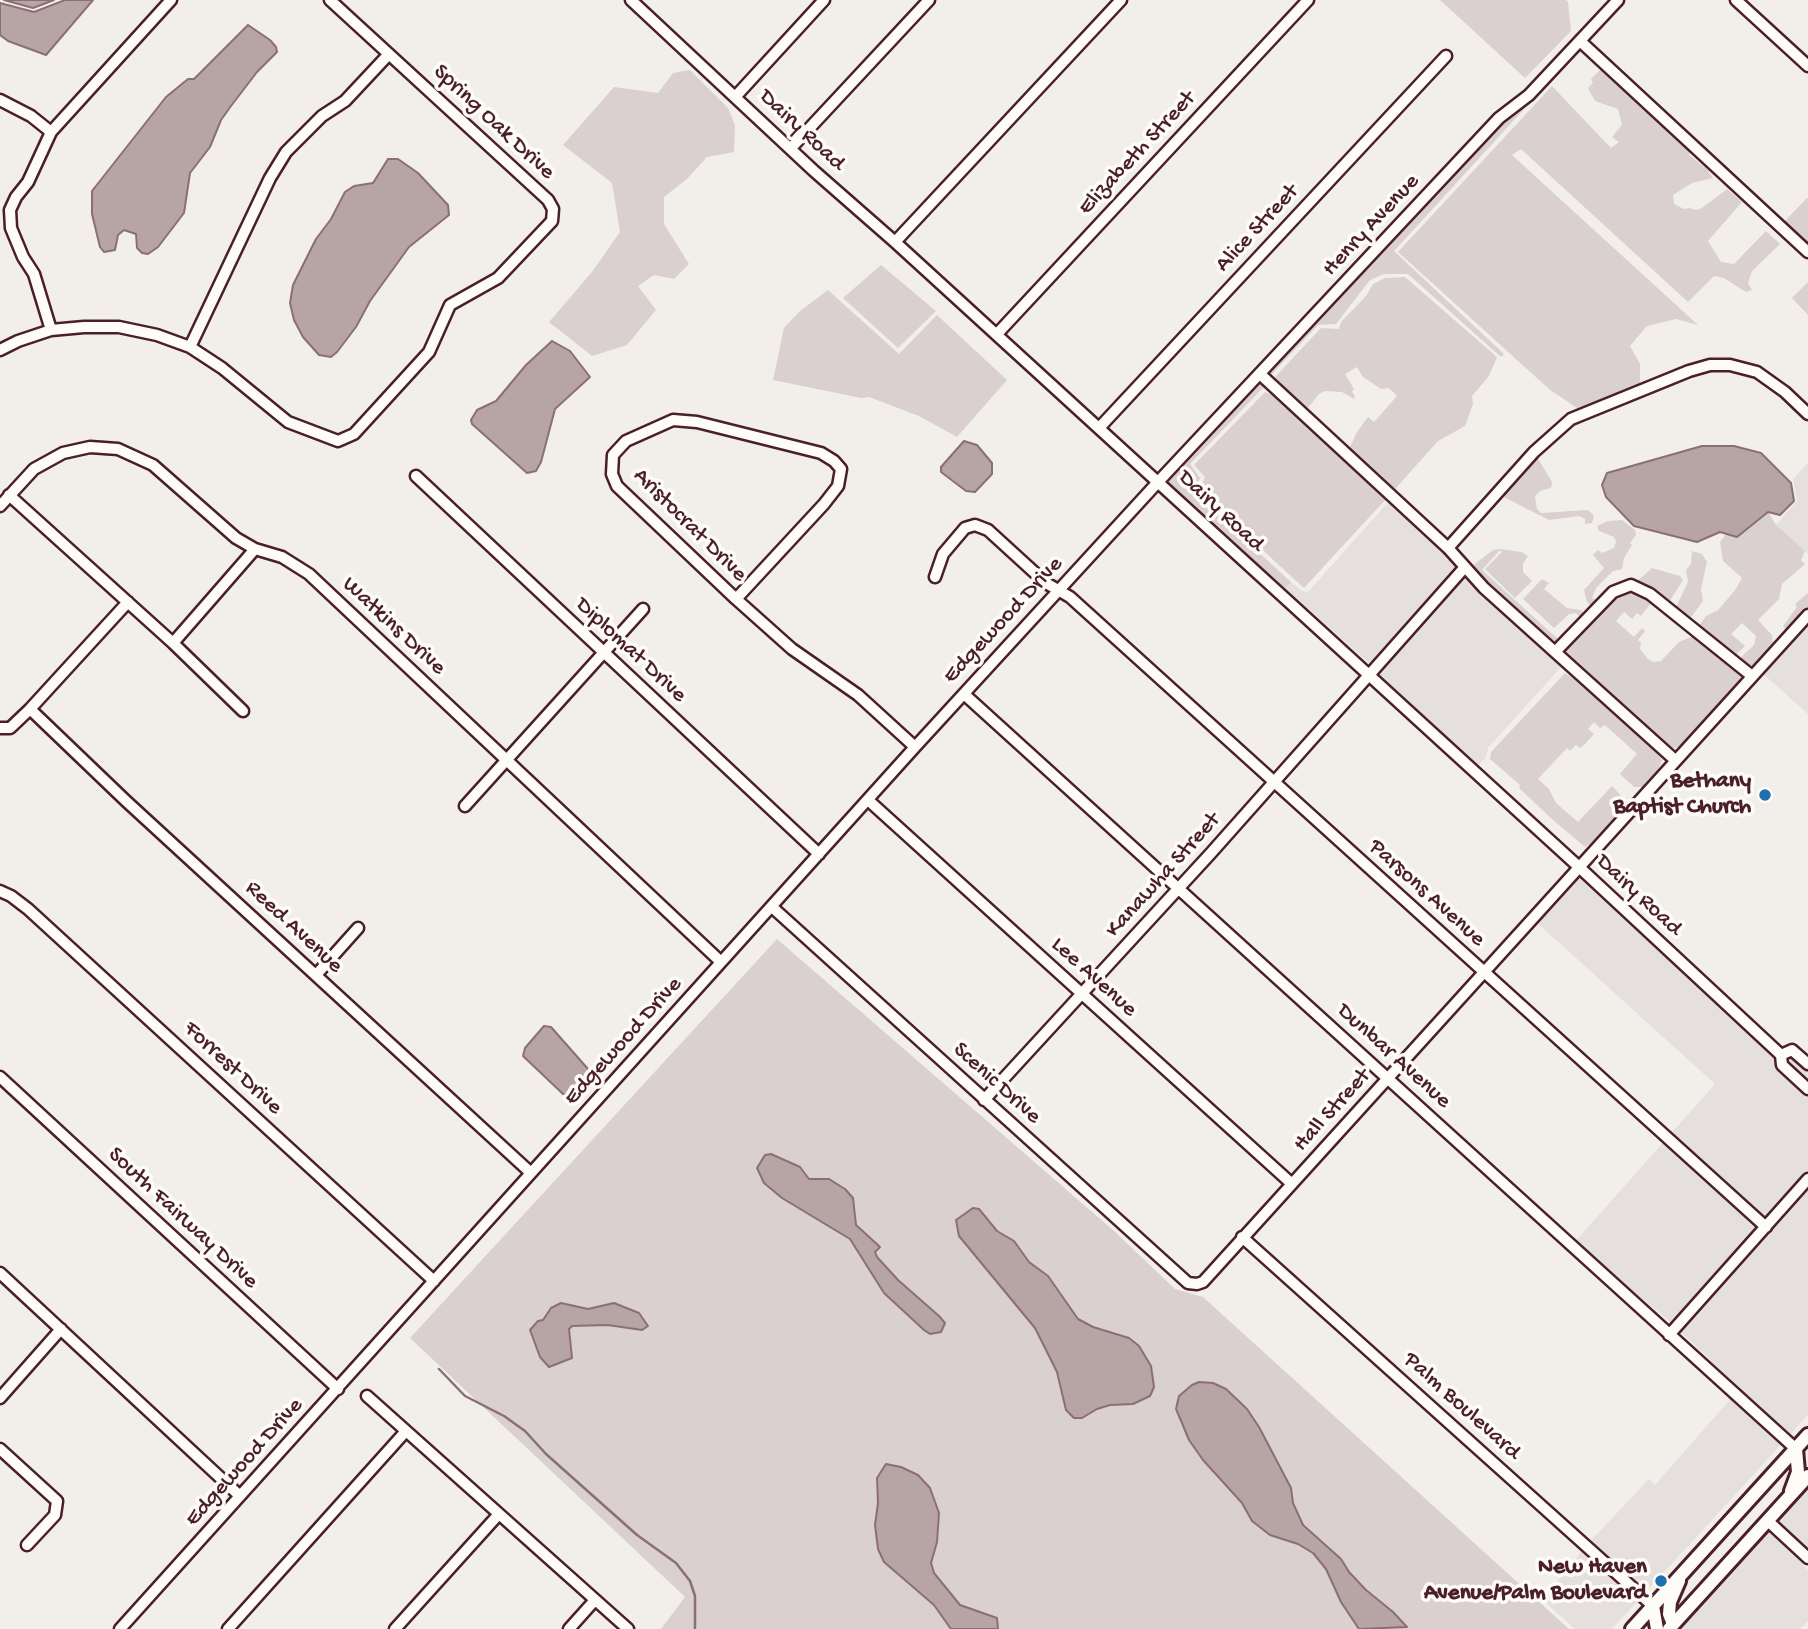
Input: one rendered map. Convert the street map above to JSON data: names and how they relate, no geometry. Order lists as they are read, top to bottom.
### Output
{
  "streets": {
    "street": [
      "Spring Oak Drive",
      "Dairy Road",
      "Elizabeth Street",
      "Henry Avenue",
      "Alice Street",
      "Aristocrat Drive",
      "Edgewood Drive",
      "Watkins Drive",
      "Diplomat Drive",
      "Kanawha Street",
      "Parsons Avenue",
      "Reed Avenue",
      "Lee Avenue",
      "Dunbar Avenue",
      "Forrest Drive",
      "Scenic Drive",
      "Hall Street",
      "South Fairway Drive",
      "Palm Boulevard"
    ]
  },
  "crossings": [
    ["Dairy Road", "Elizabeth Street"],
    ["Dairy Road", "Henry Avenue"],
    ["Dairy Road", "Alice Street"],
    ["Dairy Road", "Edgewood Drive"],
    ["Dairy Road", "Kanawha Street"],
    ["Dairy Road", "Hall Street"],
    ["Henry Avenue", "Edgewood Drive"],
    ["Aristocrat Drive", "Edgewood Drive"],
    ["Edgewood Drive", "Watkins Drive"],
    ["Edgewood Drive", "Diplomat Drive"],
    ["Edgewood Drive", "Parsons Avenue"],
    ["Edgewood Drive", "Reed Avenue"],
    ["Edgewood Drive", "Lee Avenue"],
    ["Edgewood Drive", "Dunbar Avenue"],
    ["Edgewood Drive", "Forrest Drive"],
    ["Edgewood Drive", "Scenic Drive"],
    ["Edgewood Drive", "South Fairway Drive"],
    ["Kanawha Street", "Parsons Avenue"],
    ["Kanawha Street", "Lee Avenue"],
    ["Kanawha Street", "Dunbar Avenue"],
    ["Kanawha Street", "Scenic Drive"],
    ["Parsons Avenue", "Hall Street"],
    ["Lee Avenue", "Hall Street"],
    ["Dunbar Avenue", "Hall Street"],
    ["Scenic Drive", "Hall Street"],
    ["Hall Street", "Palm Boulevard"]
  ],
  "places": ["Bethany Baptist Church", "New Haven Avenue/Palm Boulevard"]
}
